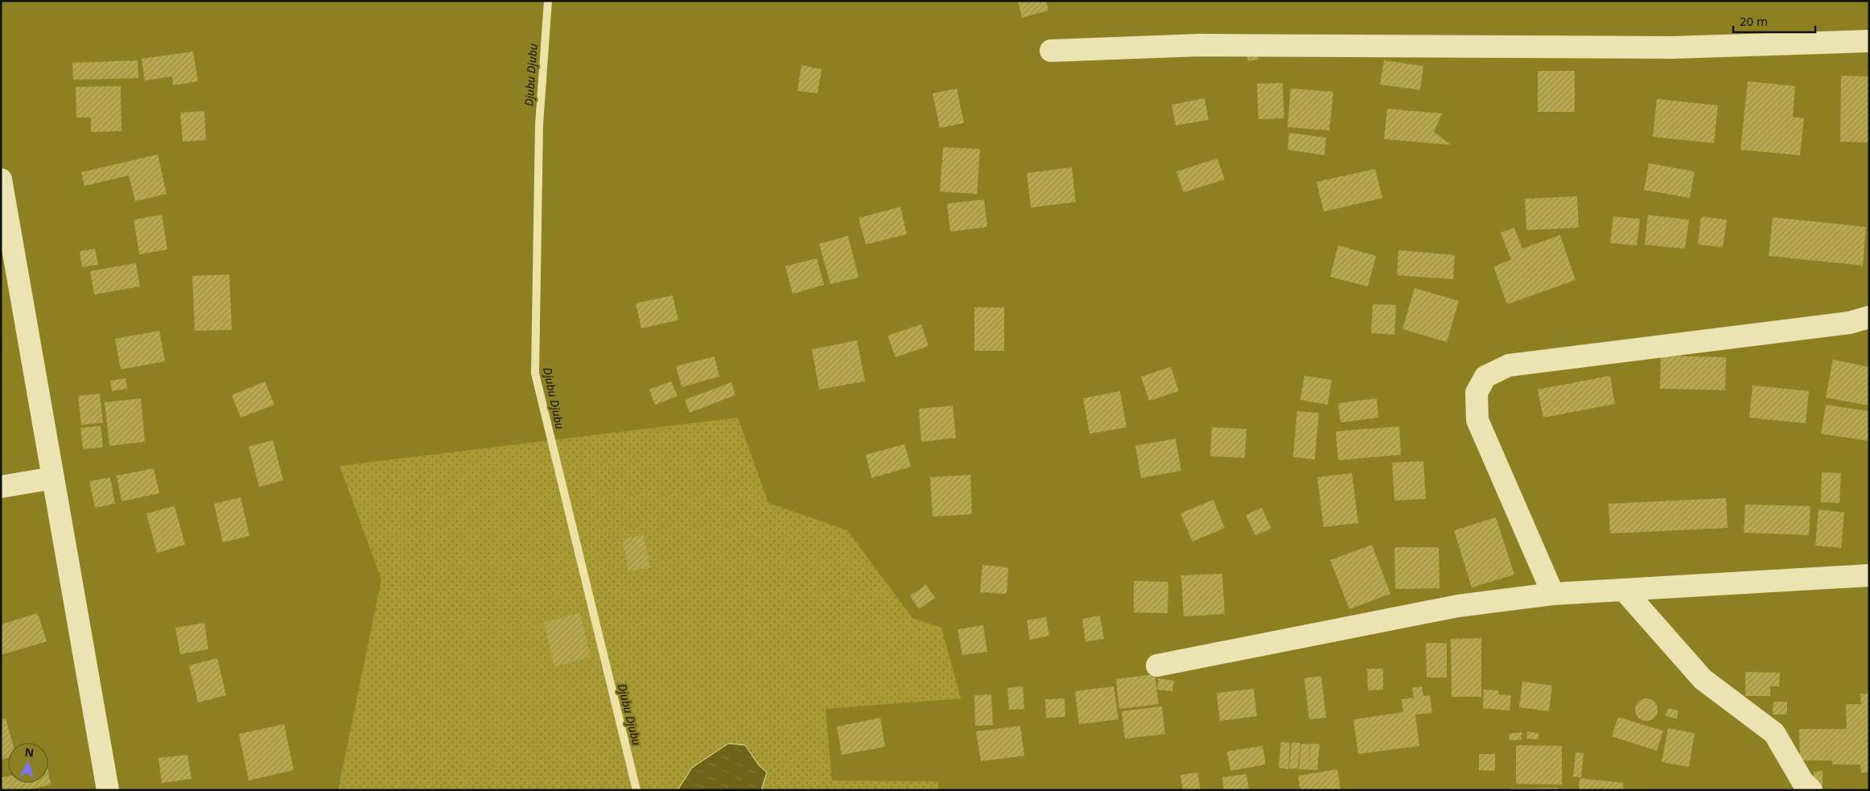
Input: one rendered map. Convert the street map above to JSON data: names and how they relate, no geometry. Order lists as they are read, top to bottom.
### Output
{
  "water": ["Djubu Djubu"],
  "scale_bar": "20 m",
  "north": "top"
}
